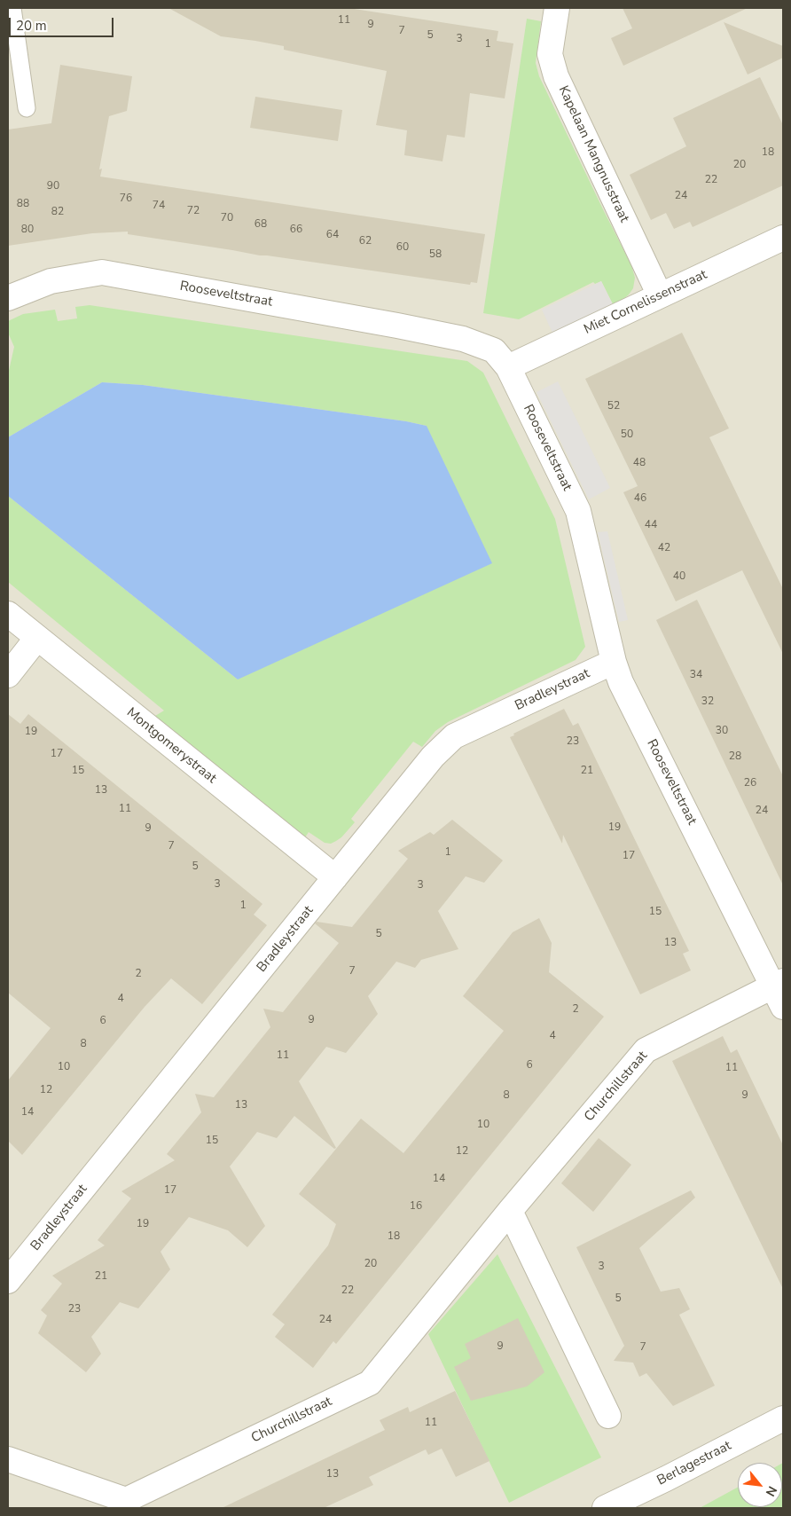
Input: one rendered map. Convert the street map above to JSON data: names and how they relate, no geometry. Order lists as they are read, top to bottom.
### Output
{
  "streets": {
    "street": [
      "Kapelaan Mangnusstraat",
      "Rooseveltstraat",
      "Miet Cornelissenstraat",
      "Bradleystraat",
      "Montgomerystraat",
      "Churchillstraat",
      "Berlagestraat"
    ]
  },
  "crossings": [
    ["Kapelaan Mangnusstraat", "Miet Cornelissenstraat"],
    ["Rooseveltstraat", "Miet Cornelissenstraat"],
    ["Rooseveltstraat", "Bradleystraat"],
    ["Rooseveltstraat", "Churchillstraat"],
    ["Bradleystraat", "Montgomerystraat"]
  ],
  "house_numbers": [
    "11",
    "9",
    "7",
    "5",
    "3",
    "1",
    "18",
    "20",
    "22",
    "90",
    "24",
    "76",
    "88",
    "74",
    "72",
    "82",
    "70",
    "68",
    "80",
    "66",
    "64",
    "62",
    "60",
    "58",
    "52",
    "50",
    "48",
    "46",
    "44",
    "42",
    "40",
    "34",
    "32",
    "30",
    "19",
    "23",
    "17",
    "28",
    "15",
    "21",
    "26",
    "13",
    "11",
    "24",
    "19",
    "9",
    "7",
    "1",
    "17",
    "5",
    "3",
    "3",
    "1",
    "15",
    "5",
    "13",
    "7",
    "2",
    "4",
    "2",
    "9",
    "6",
    "4",
    "8",
    "11",
    "6",
    "10",
    "11",
    "12",
    "8",
    "9",
    "13",
    "14",
    "10",
    "15",
    "12",
    "14",
    "17",
    "16",
    "19",
    "18",
    "20",
    "3",
    "21",
    "22",
    "5",
    "23",
    "24",
    "9",
    "7",
    "11",
    "13"
  ],
  "scale_bar": "20 m",
  "north": "bottom right"
}
